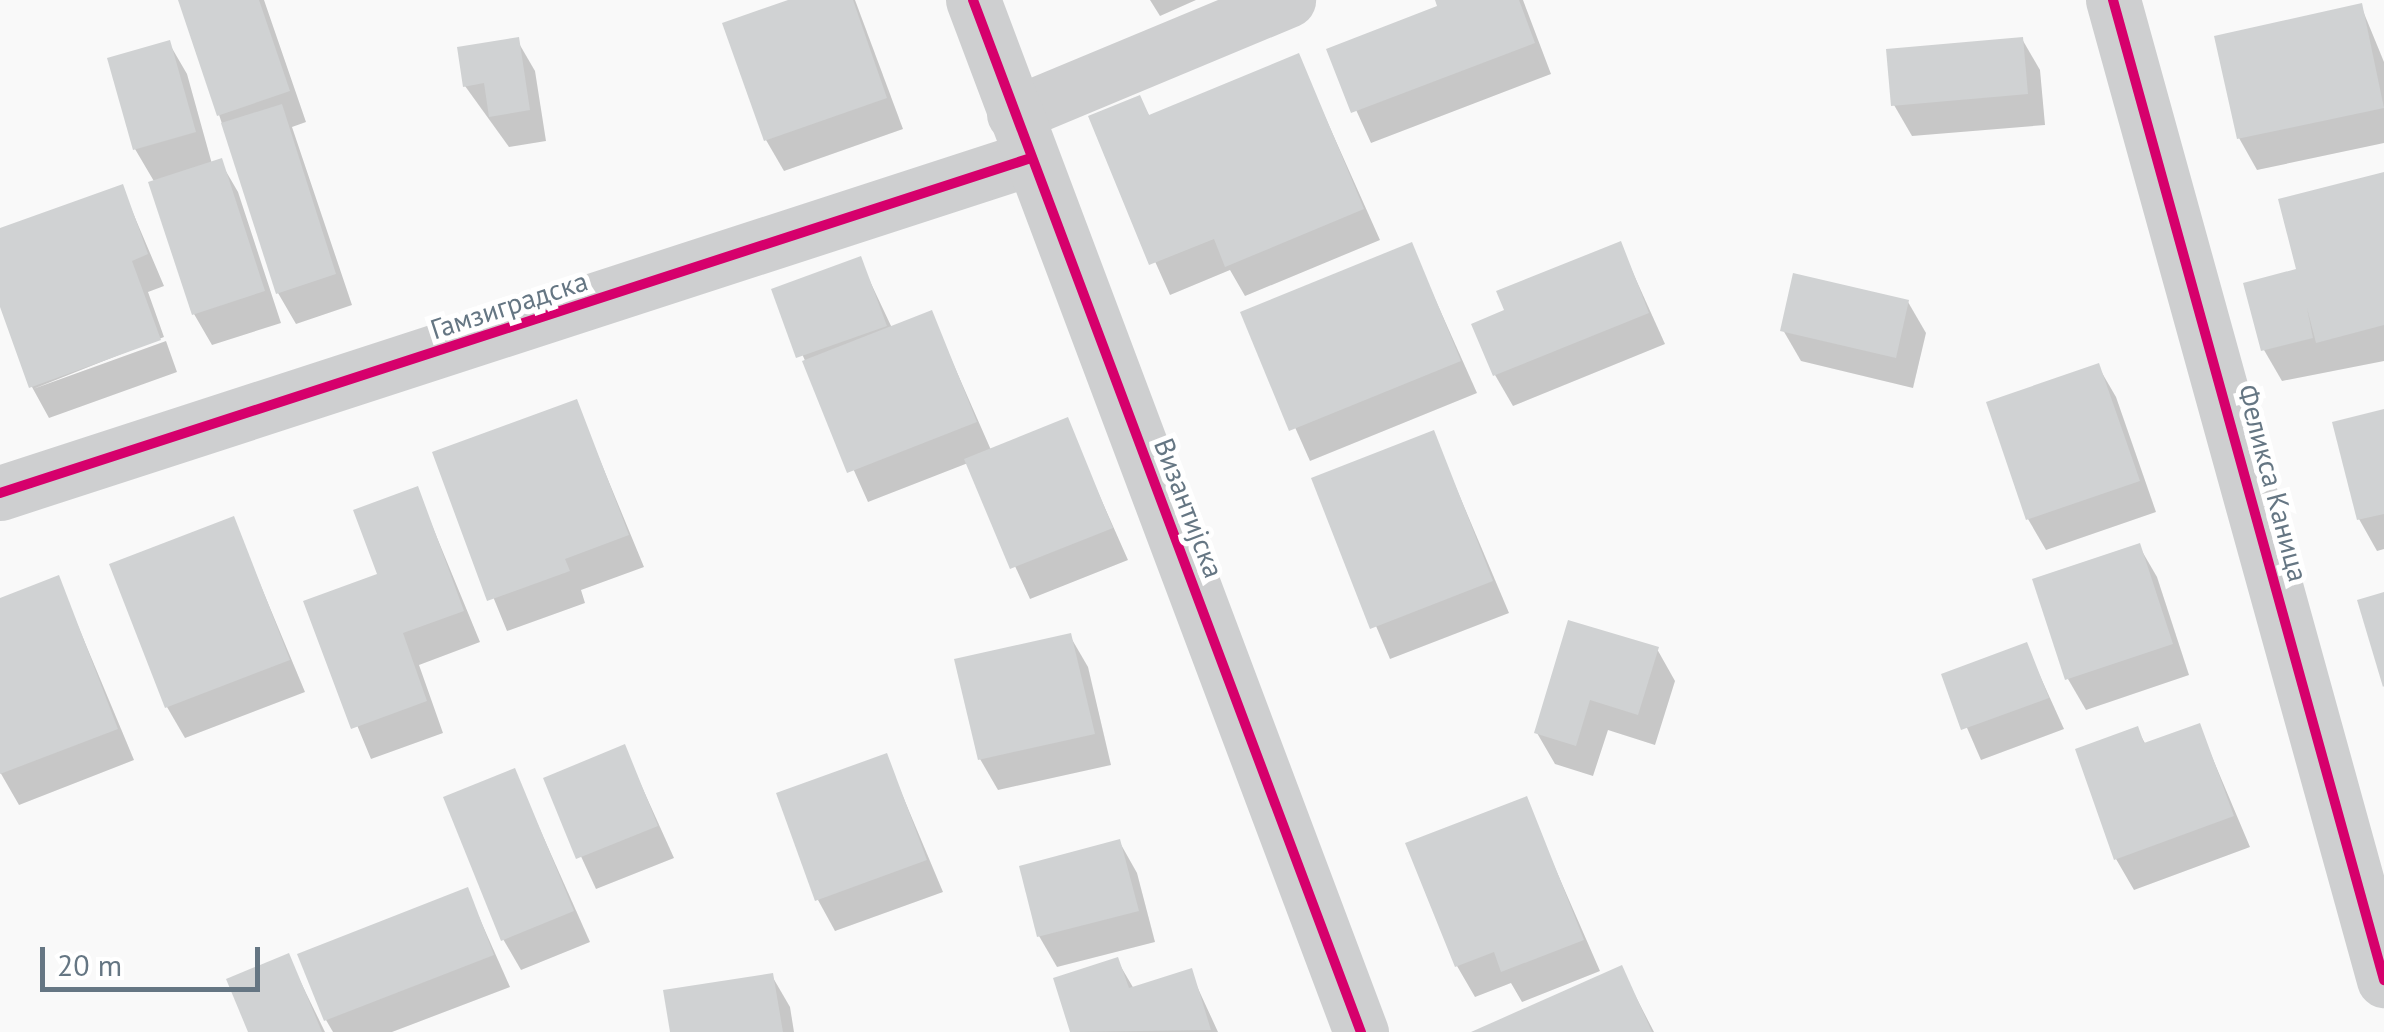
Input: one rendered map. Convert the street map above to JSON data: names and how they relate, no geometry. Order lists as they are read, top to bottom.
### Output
{
  "streets": {
    "street": ["Гамзиградска", "Феликса Каница", "Византијска"]
  },
  "crossings": [
    ["Гамзиградска", "Византијска"]
  ],
  "scale_bar": "20 m"
}
